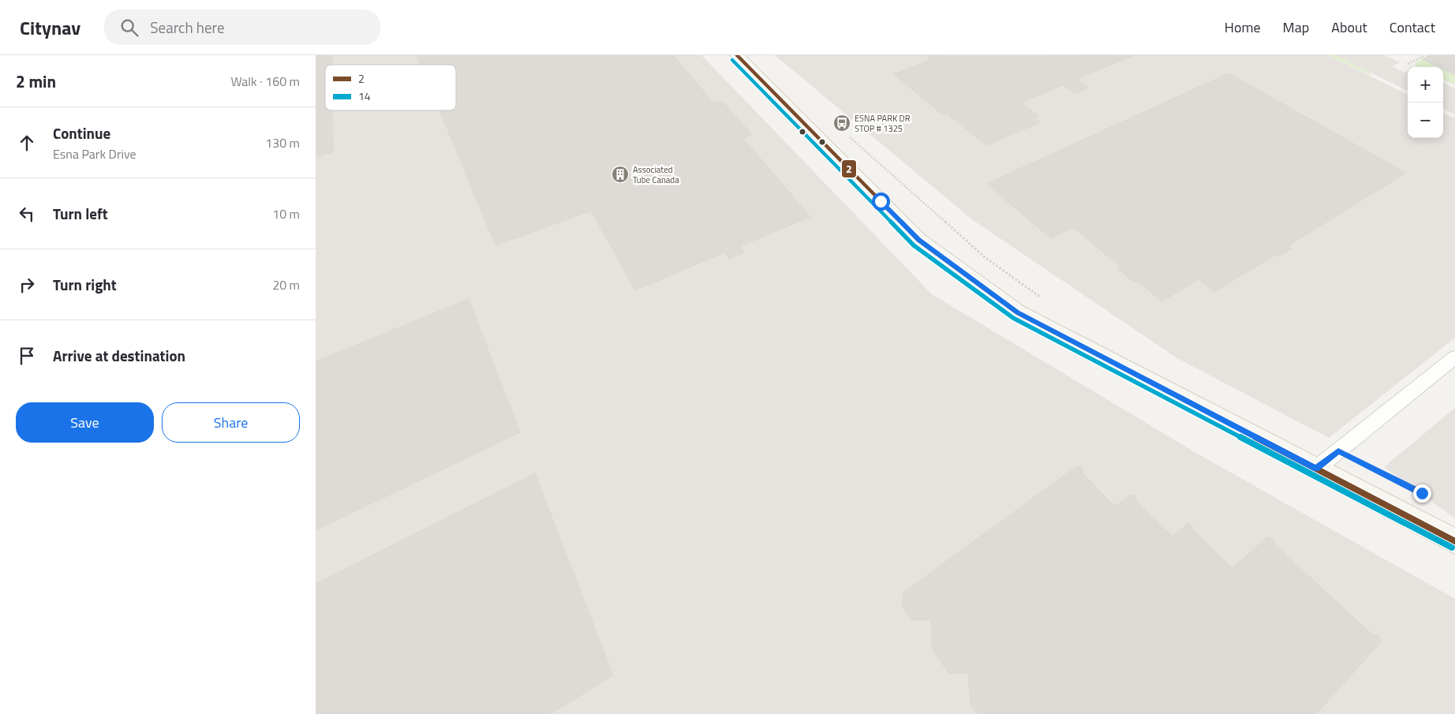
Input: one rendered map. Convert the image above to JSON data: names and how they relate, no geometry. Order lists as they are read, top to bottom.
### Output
{
  "places": {
    "bus stop": ["ESNA PARK DR STOP # 1325"],
    "building": ["Associated Tube Canada"]
  },
  "lines": ["transit line 2", "transit line 14"],
  "legend": ["2", "14"],
  "page": {
    "header": "Citynav",
    "search": "Search here",
    "nav": [
      "Home",
      "Map",
      "About",
      "Contact"
    ],
    "heading": ["2 min", "Walk · 160 m"],
    "map_buttons": ["+", "−"],
    "list": [
      ["Continue", "Esna Park Drive", "130 m"],
      ["Turn left", "10 m"],
      ["Turn right", "20 m"],
      "Arrive at destination"
    ],
    "buttons": ["Save", "Share"]
  }
}
